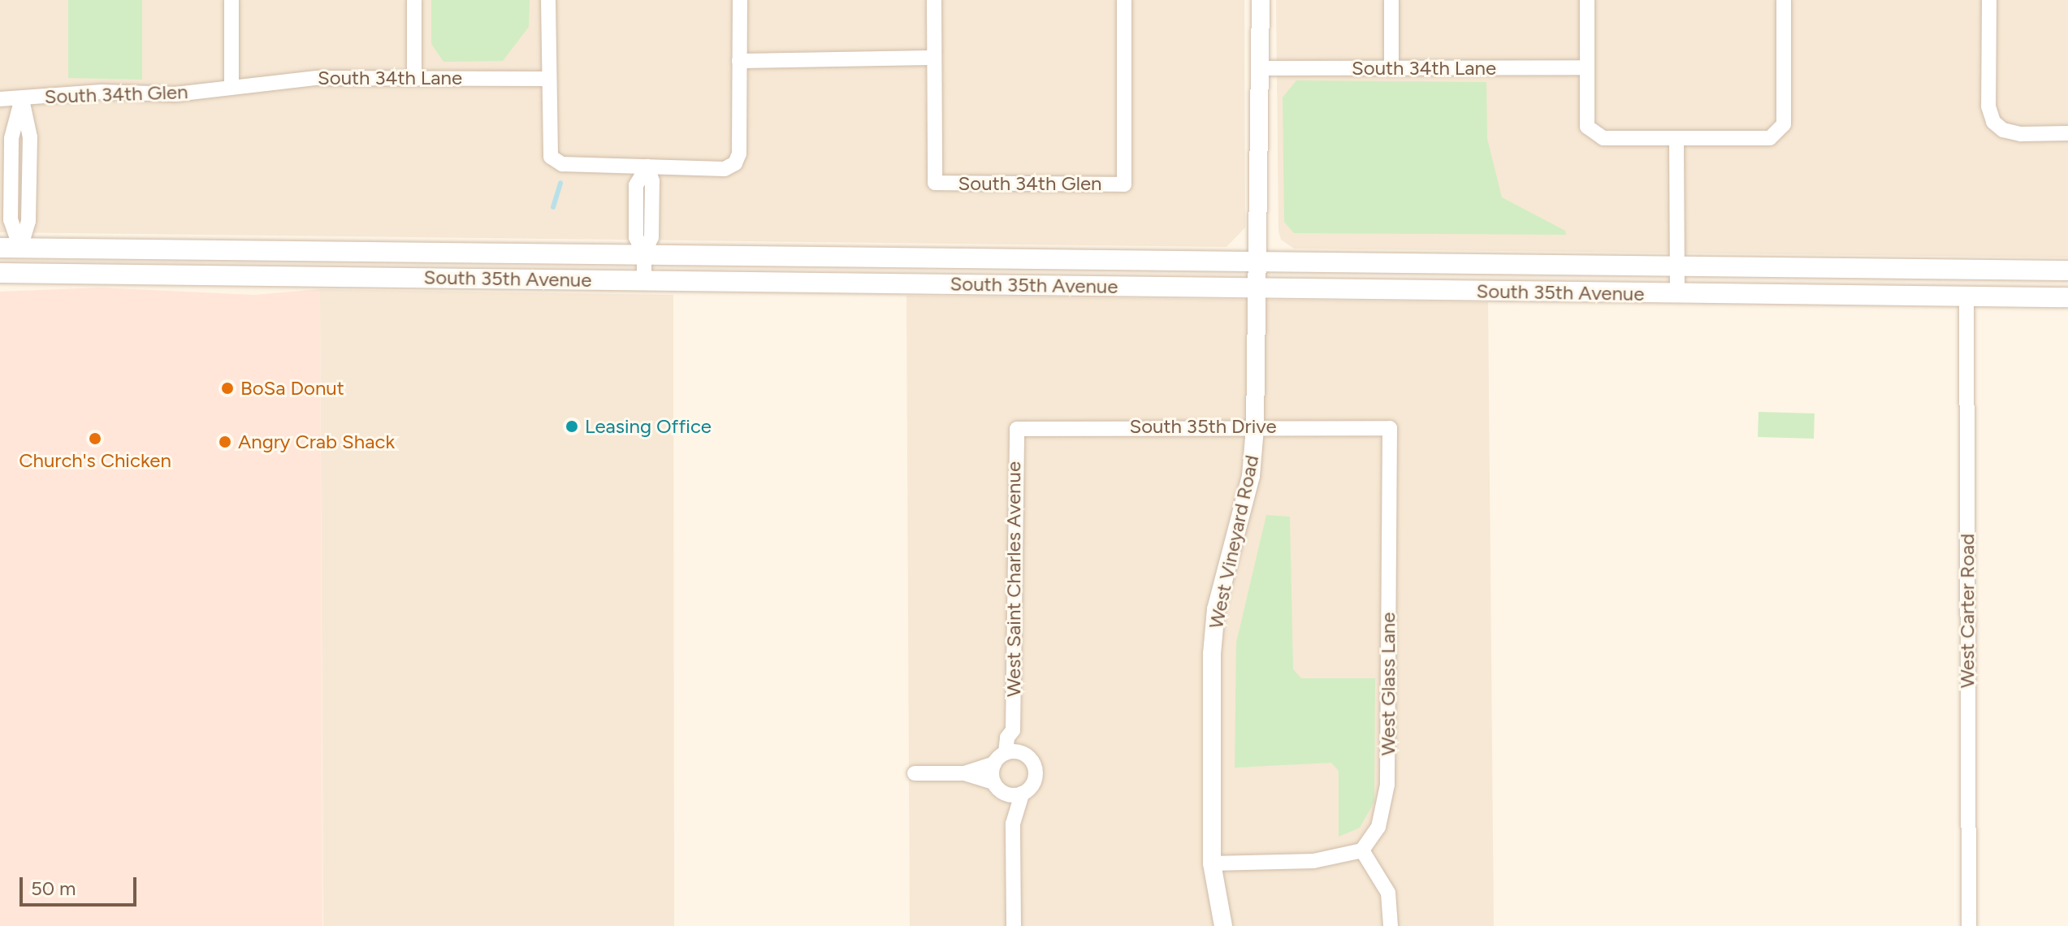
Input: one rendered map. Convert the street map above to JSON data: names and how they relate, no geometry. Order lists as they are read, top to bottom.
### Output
{
  "streets": {
    "main road": ["South 35th Avenue"],
    "street": [
      "South 34th Lane",
      "South 34th Glen",
      "South 35th Drive",
      "West Vineyard Road",
      "West Saint Charles Avenue",
      "West Carter Road",
      "West Glass Lane"
    ]
  },
  "crossings": [
    ["South 34th Lane", "South 34th Glen"],
    ["South 34th Lane", "West Vineyard Road"],
    ["South 35th Avenue", "West Vineyard Road"],
    ["South 35th Avenue", "West Carter Road"],
    ["South 35th Drive", "West Vineyard Road"],
    ["South 35th Drive", "West Saint Charles Avenue"],
    ["South 35th Drive", "West Glass Lane"]
  ],
  "places": [
    "BoSa Donut",
    "Leasing Office",
    "Church's Chicken",
    "Angry Crab Shack"
  ],
  "scale_bar": "50 m"
}
